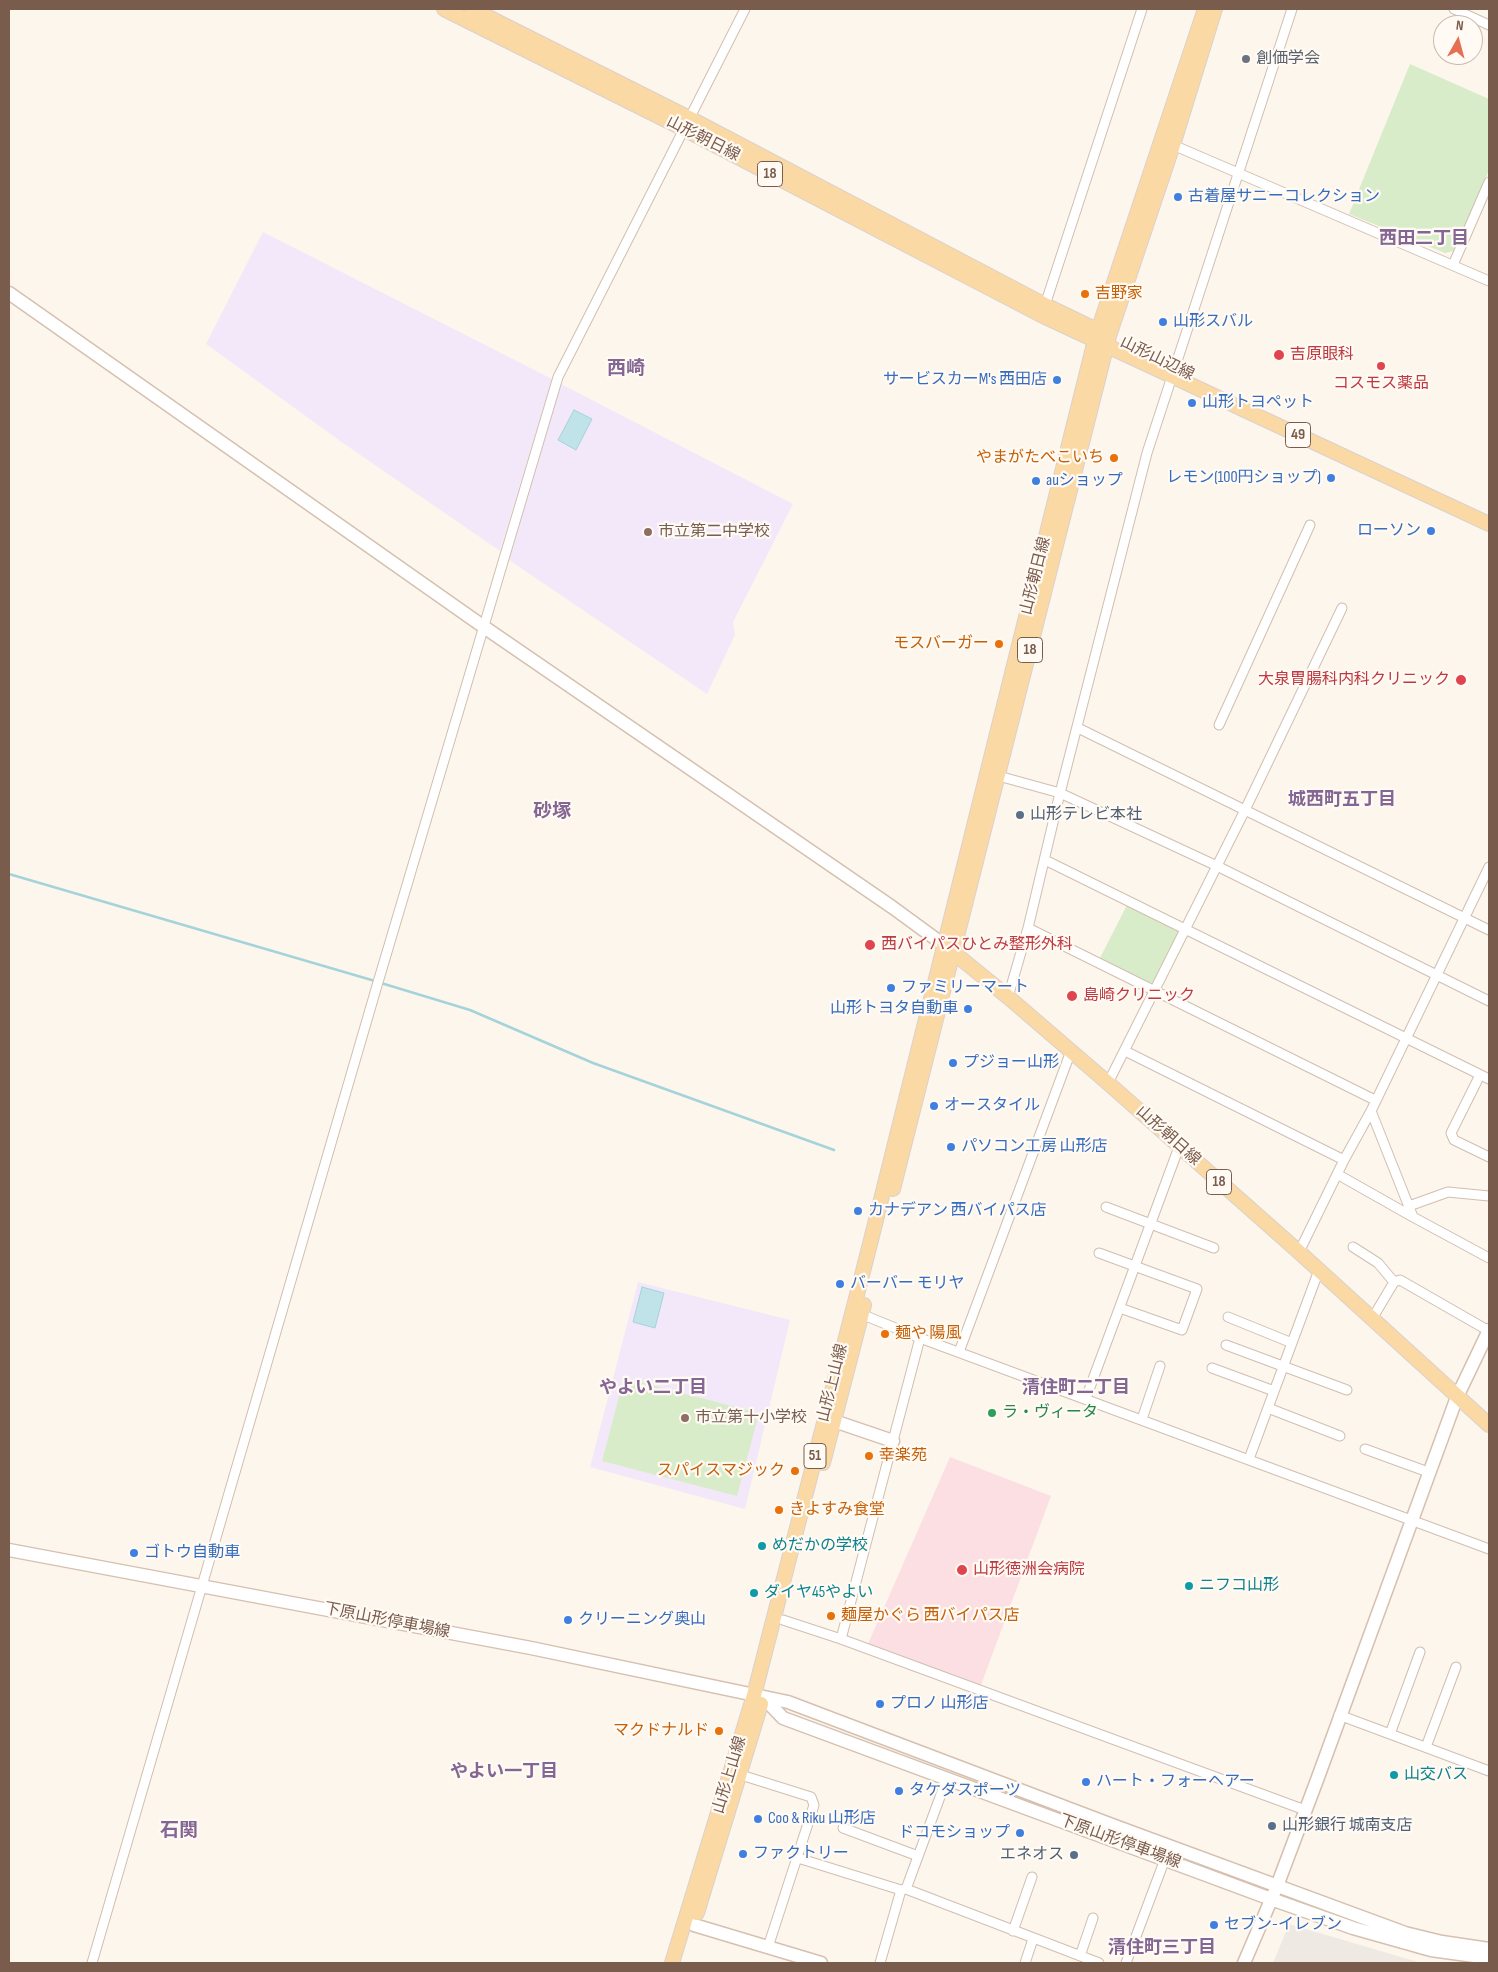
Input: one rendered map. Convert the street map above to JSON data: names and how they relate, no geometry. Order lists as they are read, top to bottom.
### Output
{
  "streets": {
    "main road": [
      "山形朝日線",
      "18",
      "山形山辺線",
      "49",
      "山形上山線",
      "51",
      "下原山形停車場線"
    ]
  },
  "crossings": [
    ["山形朝日線", "山形山辺線"],
    ["山形朝日線", "山形上山線"],
    ["山形上山線", "下原山形停車場線"]
  ],
  "districts": [
    "西田二丁目",
    "西崎",
    "城西町五丁目",
    "砂塚",
    "やよい二丁目",
    "清住町二丁目",
    "やよい一丁目",
    "石関",
    "清住町三丁目"
  ],
  "places": [
    "創価学会",
    "古着屋サニーコレクション",
    "吉野家",
    "山形スバル",
    "吉原眼科",
    "コスモス薬品",
    "サービスカーM's 西田店",
    "山形トヨペット",
    "やまがたべこいち",
    "レモン(100円ショップ)",
    "auショップ",
    "ローソン",
    "市立第二中学校",
    "モスバーガー",
    "大泉胃腸科内科クリニック",
    "山形テレビ本社",
    "西バイパスひとみ整形外科",
    "ファミリーマート",
    "島崎クリニック",
    "山形トヨタ自動車",
    "プジョー山形",
    "オースタイル",
    "パソコン工房 山形店",
    "カナデアン 西バイパス店",
    "バーバー モリヤ",
    "麺や 陽風",
    "ラ・ヴィータ",
    "市立第十小学校",
    "幸楽苑",
    "スパイスマジック",
    "きよすみ食堂",
    "めだかの学校",
    "ゴトウ自動車",
    "山形徳洲会病院",
    "ニフコ山形",
    "ダイヤ45やよい",
    "麺屋かぐら 西バイパス店",
    "クリーニング奥山",
    "プロノ 山形店",
    "マクドナルド",
    "山交バス",
    "ハート・フォーヘアー",
    "タケダスポーツ",
    "Coo & Riku 山形店",
    "山形銀行 城南支店",
    "ドコモショップ",
    "ファクトリー",
    "エネオス",
    "セブン-イレブン"
  ],
  "north": "top"
}
